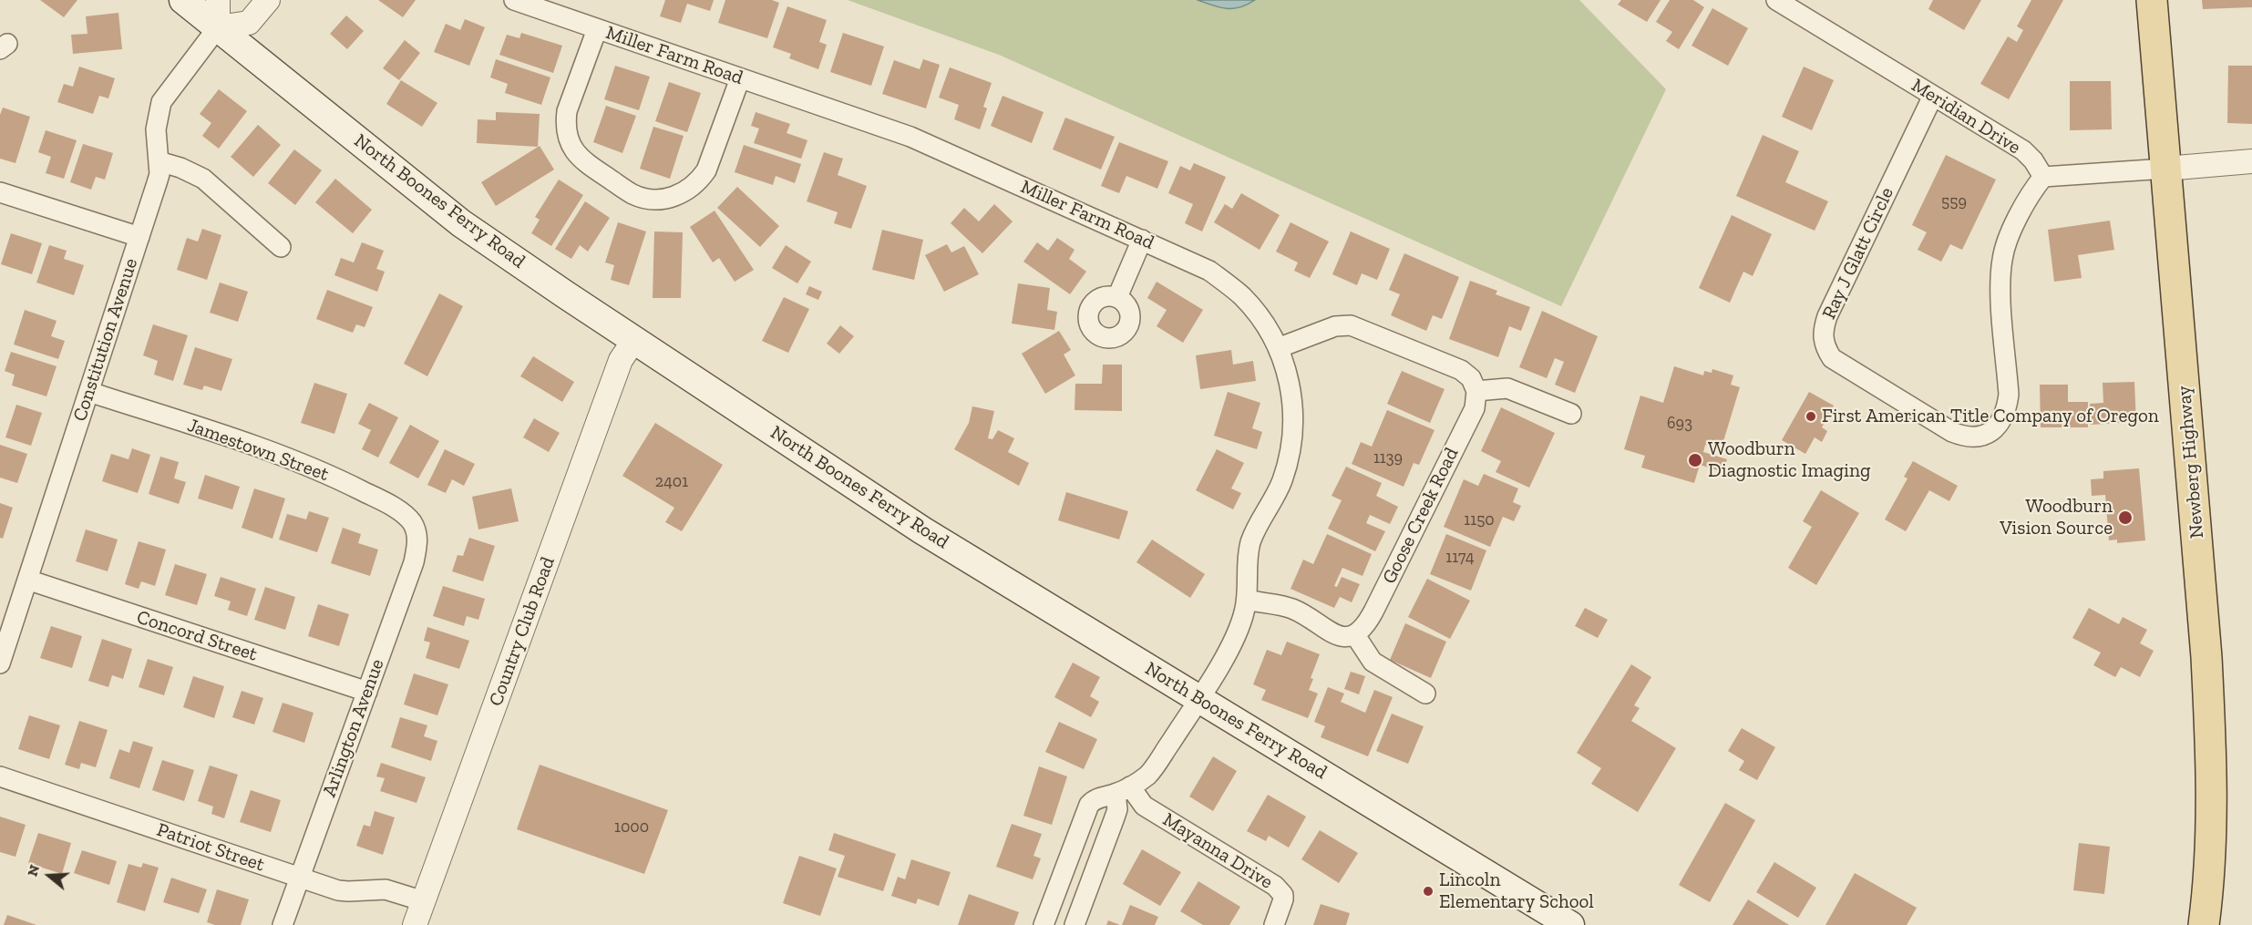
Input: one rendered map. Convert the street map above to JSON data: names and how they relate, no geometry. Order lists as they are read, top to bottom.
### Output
{
  "streets": {
    "main road": ["North Boones Ferry Road", "Newberg Highway"],
    "street": [
      "Miller Farm Road",
      "Meridian Drive",
      "Ray J Glatt Circle",
      "Constitution Avenue",
      "Jamestown Street",
      "Goose Creek Road",
      "Country Club Road",
      "Concord Street",
      "Arlington Avenue",
      "Patriot Street",
      "Mayanna Drive"
    ]
  },
  "crossings": [
    ["Miller Farm Road", "North Boones Ferry Road"],
    ["Miller Farm Road", "Mayanna Drive"],
    ["Meridian Drive", "Ray J Glatt Circle"],
    ["North Boones Ferry Road", "Constitution Avenue"],
    ["North Boones Ferry Road", "Country Club Road"],
    ["Constitution Avenue", "Jamestown Street"],
    ["Constitution Avenue", "Concord Street"],
    ["Jamestown Street", "Arlington Avenue"],
    ["Country Club Road", "Patriot Street"],
    ["Concord Street", "Arlington Avenue"],
    ["Arlington Avenue", "Patriot Street"]
  ],
  "places": [
    "First American Title Company of Oregon",
    "Woodburn Diagnostic Imaging",
    "Woodburn Vision Source",
    "Lincoln Elementary School"
  ],
  "house_numbers": [
    "559",
    "693",
    "1139",
    "2401",
    "1150",
    "1174",
    "1000"
  ],
  "north": "left"
}
